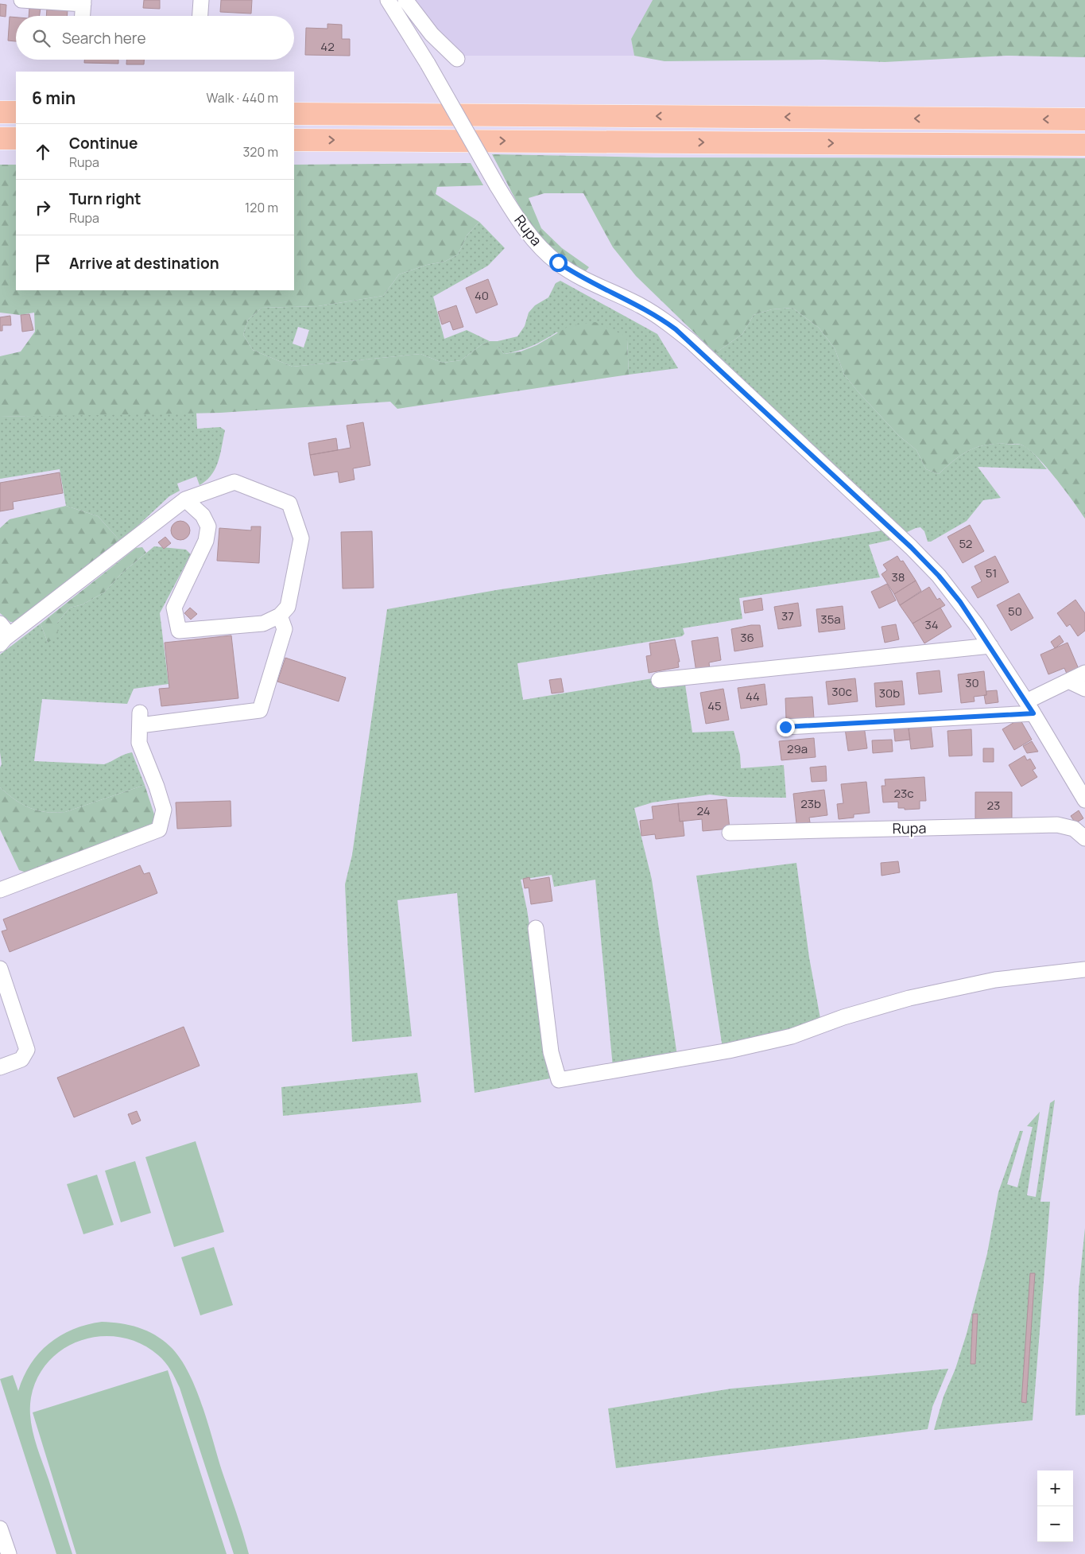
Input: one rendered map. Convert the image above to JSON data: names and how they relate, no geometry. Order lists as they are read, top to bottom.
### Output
{
  "streets": {
    "street": ["Rupa"]
  },
  "house_numbers": [
    "42",
    "40",
    "52",
    "51",
    "38",
    "50",
    "37",
    "35a",
    "34",
    "36",
    "30",
    "30c",
    "30b",
    "44",
    "45",
    "29a",
    "23c",
    "23b",
    "23",
    "24"
  ],
  "page": {
    "search": "Search here",
    "heading": ["6 min", "Walk · 440 m"],
    "list": [
      ["Continue", "Rupa", "320 m"],
      ["Turn right", "Rupa", "120 m"],
      "Arrive at destination"
    ],
    "map_buttons": ["+", "−"]
  }
}
